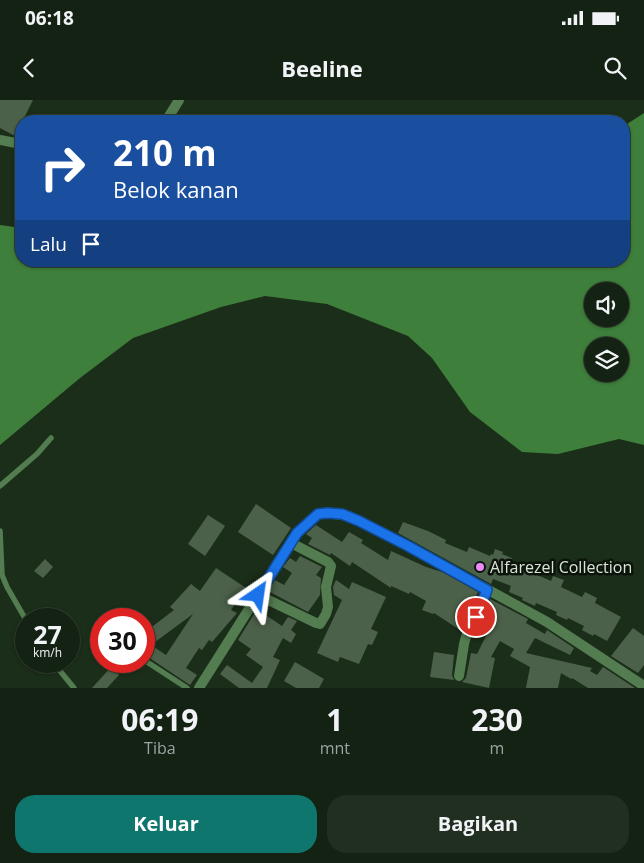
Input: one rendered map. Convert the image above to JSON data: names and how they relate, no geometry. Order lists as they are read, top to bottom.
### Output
{
  "places": ["Alfarezel Collection"],
  "page": {
    "status": "06:18",
    "header": "Beeline",
    "turn": ["210 m", "Belok kanan"],
    "then": "Lalu",
    "speed": "27 km/h",
    "limit": "30",
    "eta": [
      "06:19",
      "Tiba",
      "1",
      "mnt",
      "230",
      "m"
    ],
    "buttons": ["Keluar", "Bagikan"]
  }
}
